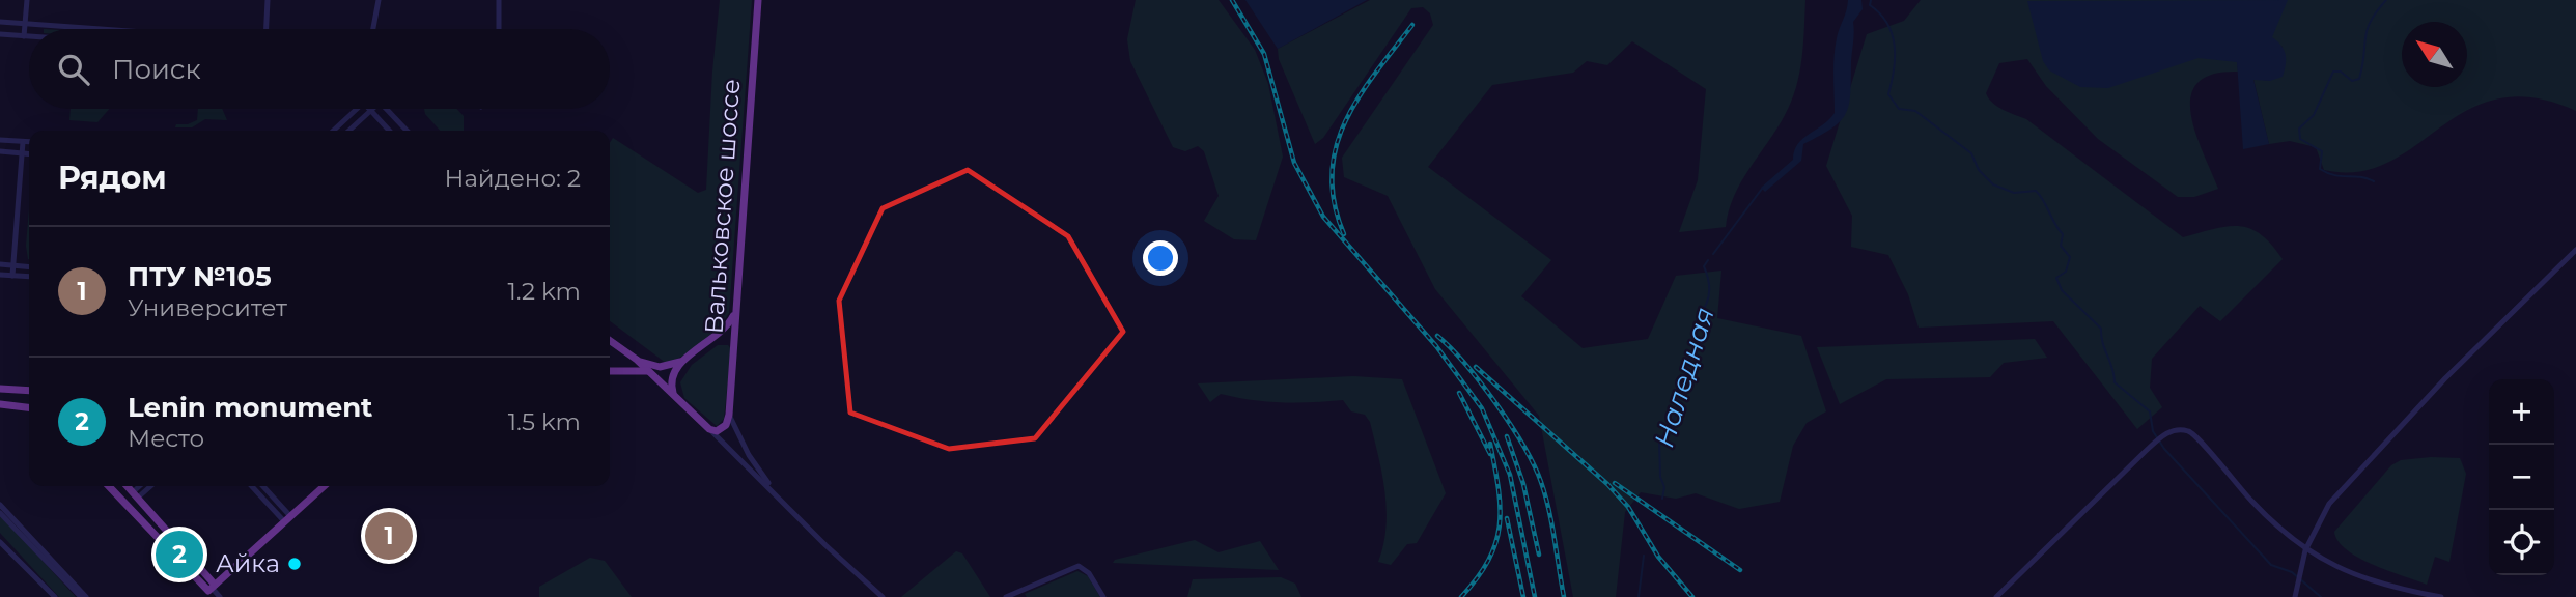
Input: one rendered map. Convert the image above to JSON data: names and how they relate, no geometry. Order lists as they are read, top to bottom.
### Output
{
  "streets": {
    "main road": ["Вальковское шоссе"]
  },
  "water": ["Наледная"],
  "places": ["Айка"],
  "north": "top left",
  "page": {
    "search": "Поиск",
    "heading": ["Рядом", "Найдено: 2"],
    "list": [
      {
        "mark": "1",
        "name": "ПТУ №105",
        "note": "Университет",
        "value": "1.2 km"
      },
      {
        "mark": "2",
        "name": "Lenin monument",
        "note": "Место",
        "value": "1.5 km"
      }
    ],
    "map_buttons": ["+", "−"],
    "pins": ["1", "2"]
  }
}
